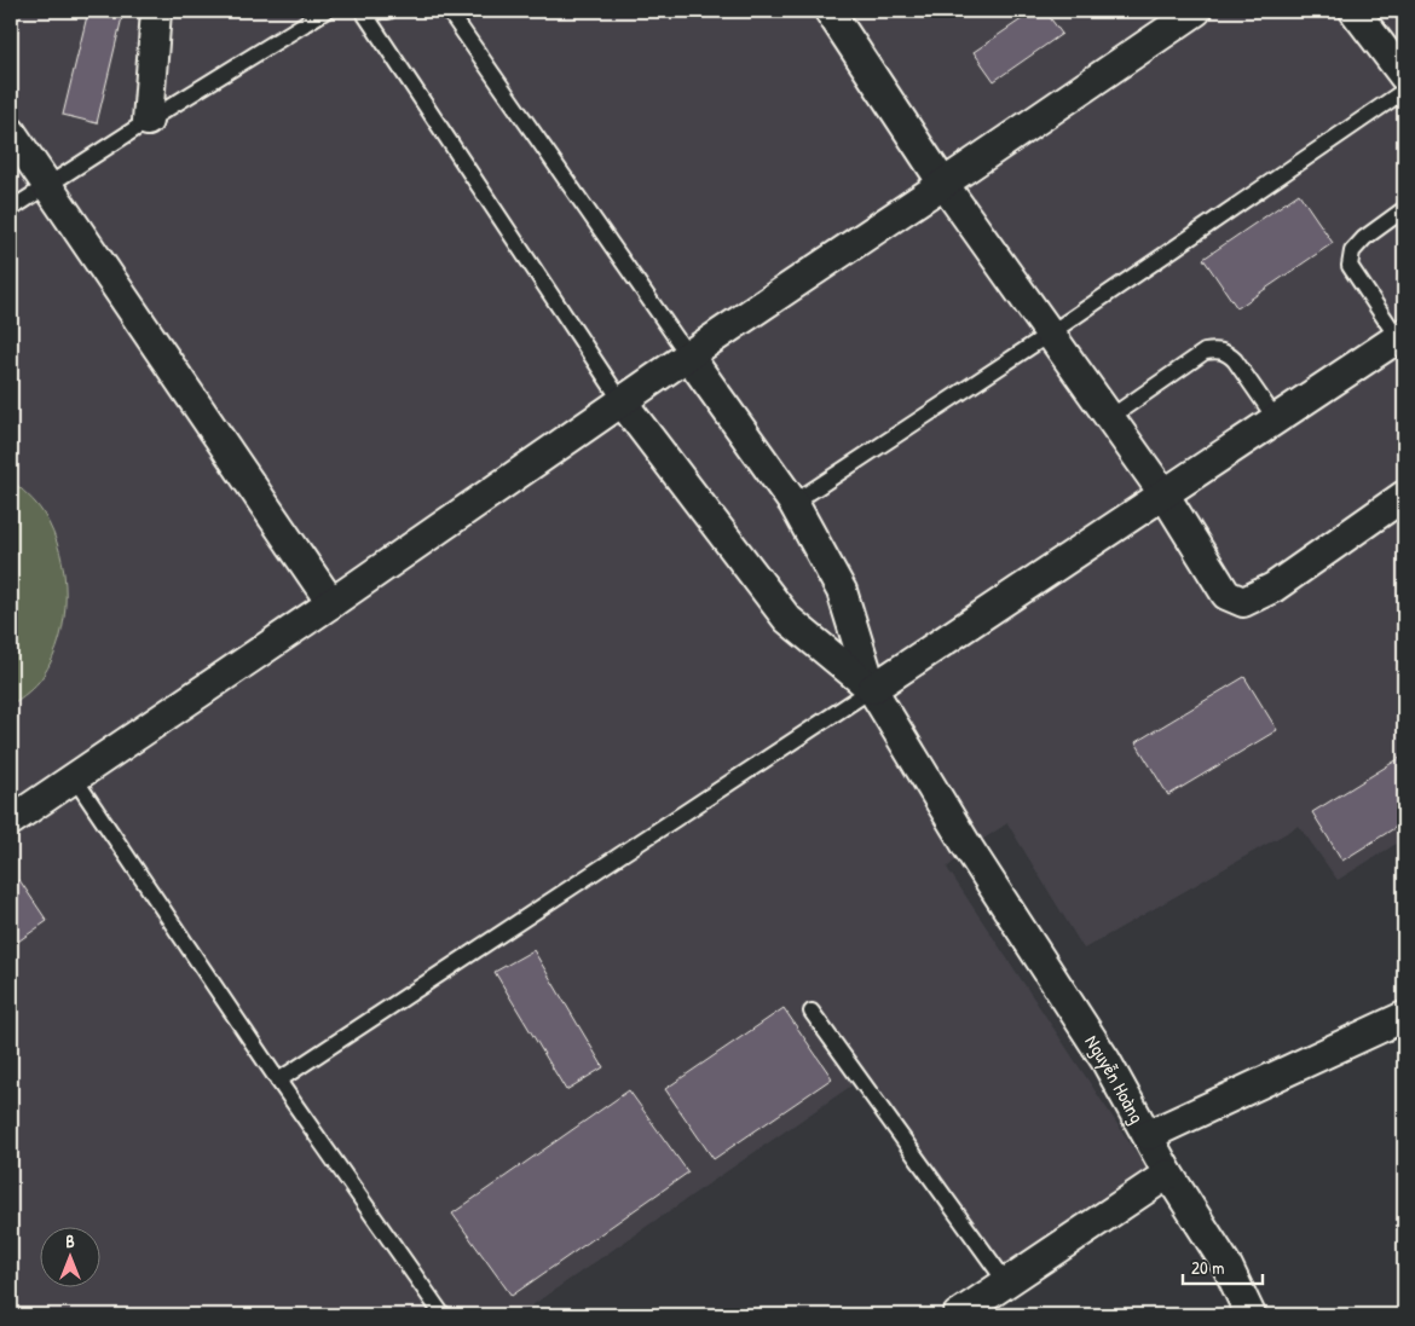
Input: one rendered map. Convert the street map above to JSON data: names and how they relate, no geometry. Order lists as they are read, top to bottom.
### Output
{
  "streets": {
    "street": ["Nguyễn Hoàng"]
  },
  "scale_bar": "20 m",
  "north": "top"
}
